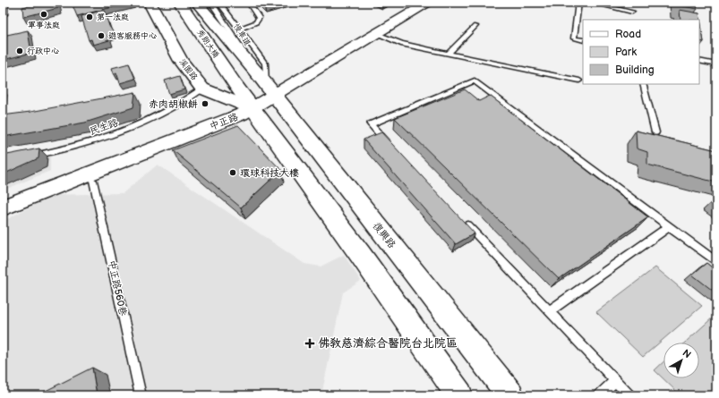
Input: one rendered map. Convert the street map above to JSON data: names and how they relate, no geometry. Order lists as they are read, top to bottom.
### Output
{
  "streets": {
    "main road": [
      "秀朗大橋",
      "溪園路",
      "中正路",
      "復興路"
    ],
    "lane": ["慢車道", "民生路", "中正路560巷"]
  },
  "crossings": [
    ["慢車道", "秀朗大橋"],
    ["慢車道", "中正路"],
    ["慢車道", "復興路"],
    ["秀朗大橋", "溪園路"],
    ["秀朗大橋", "中正路"],
    ["秀朗大橋", "復興路"],
    ["溪園路", "中正路"],
    ["溪園路", "民生路"],
    ["中正路", "復興路"]
  ],
  "places": {
    "other": [
      "軍事法庭",
      "第一法庭",
      "遊客服務中心",
      "行政中心",
      "赤肉胡椒餅",
      "環球科技大樓"
    ],
    "health": ["佛教慈濟綜合醫院台北院區"]
  },
  "legend": ["Road", "Park", "Building"],
  "north": "top right"
}
